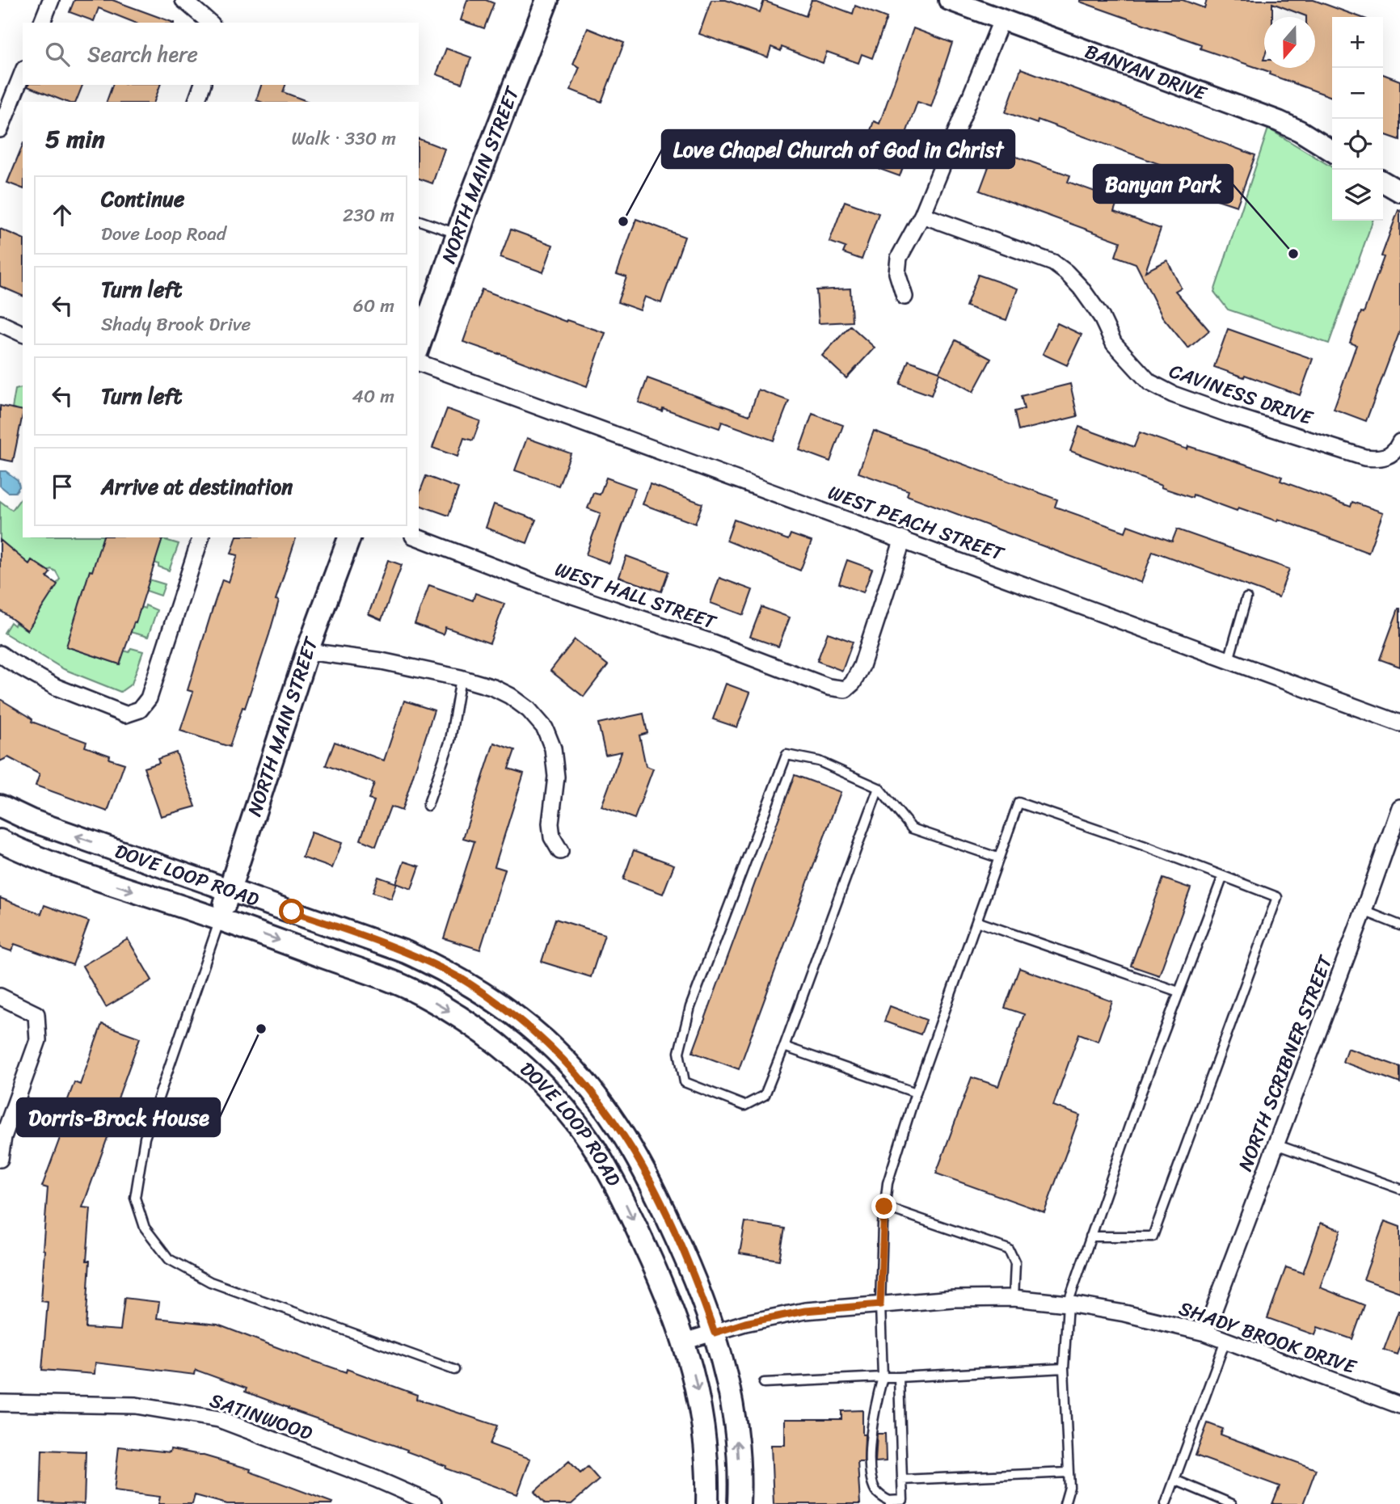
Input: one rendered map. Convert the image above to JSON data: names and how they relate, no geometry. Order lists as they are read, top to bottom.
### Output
{
  "streets": {
    "main road": ["NORTH MAIN STREET", "DOVE LOOP ROAD"],
    "street": [
      "BANYAN DRIVE",
      "CAVINESS DRIVE",
      "WEST PEACH STREET",
      "WEST HALL STREET",
      "NORTH SCRIBNER STREET",
      "SHADY BROOK DRIVE",
      "SATINWOOD"
    ]
  },
  "crossings": [
    ["NORTH MAIN STREET", "DOVE LOOP ROAD"],
    ["WEST PEACH STREET", "WEST HALL STREET"],
    ["DOVE LOOP ROAD", "SHADY BROOK DRIVE"],
    ["NORTH SCRIBNER STREET", "SHADY BROOK DRIVE"]
  ],
  "places": ["Love Chapel Church of God in Christ", "Banyan Park", "Dorris-Brock House"],
  "north": "bottom",
  "page": {
    "map_buttons": ["+", "−"],
    "search": "Search here",
    "heading": ["5 min", "Walk · 330 m"],
    "list": [
      ["Continue", "Dove Loop Road", "230 m"],
      ["Turn left", "Shady Brook Drive", "60 m"],
      ["Turn left", "40 m"],
      "Arrive at destination"
    ]
  }
}
